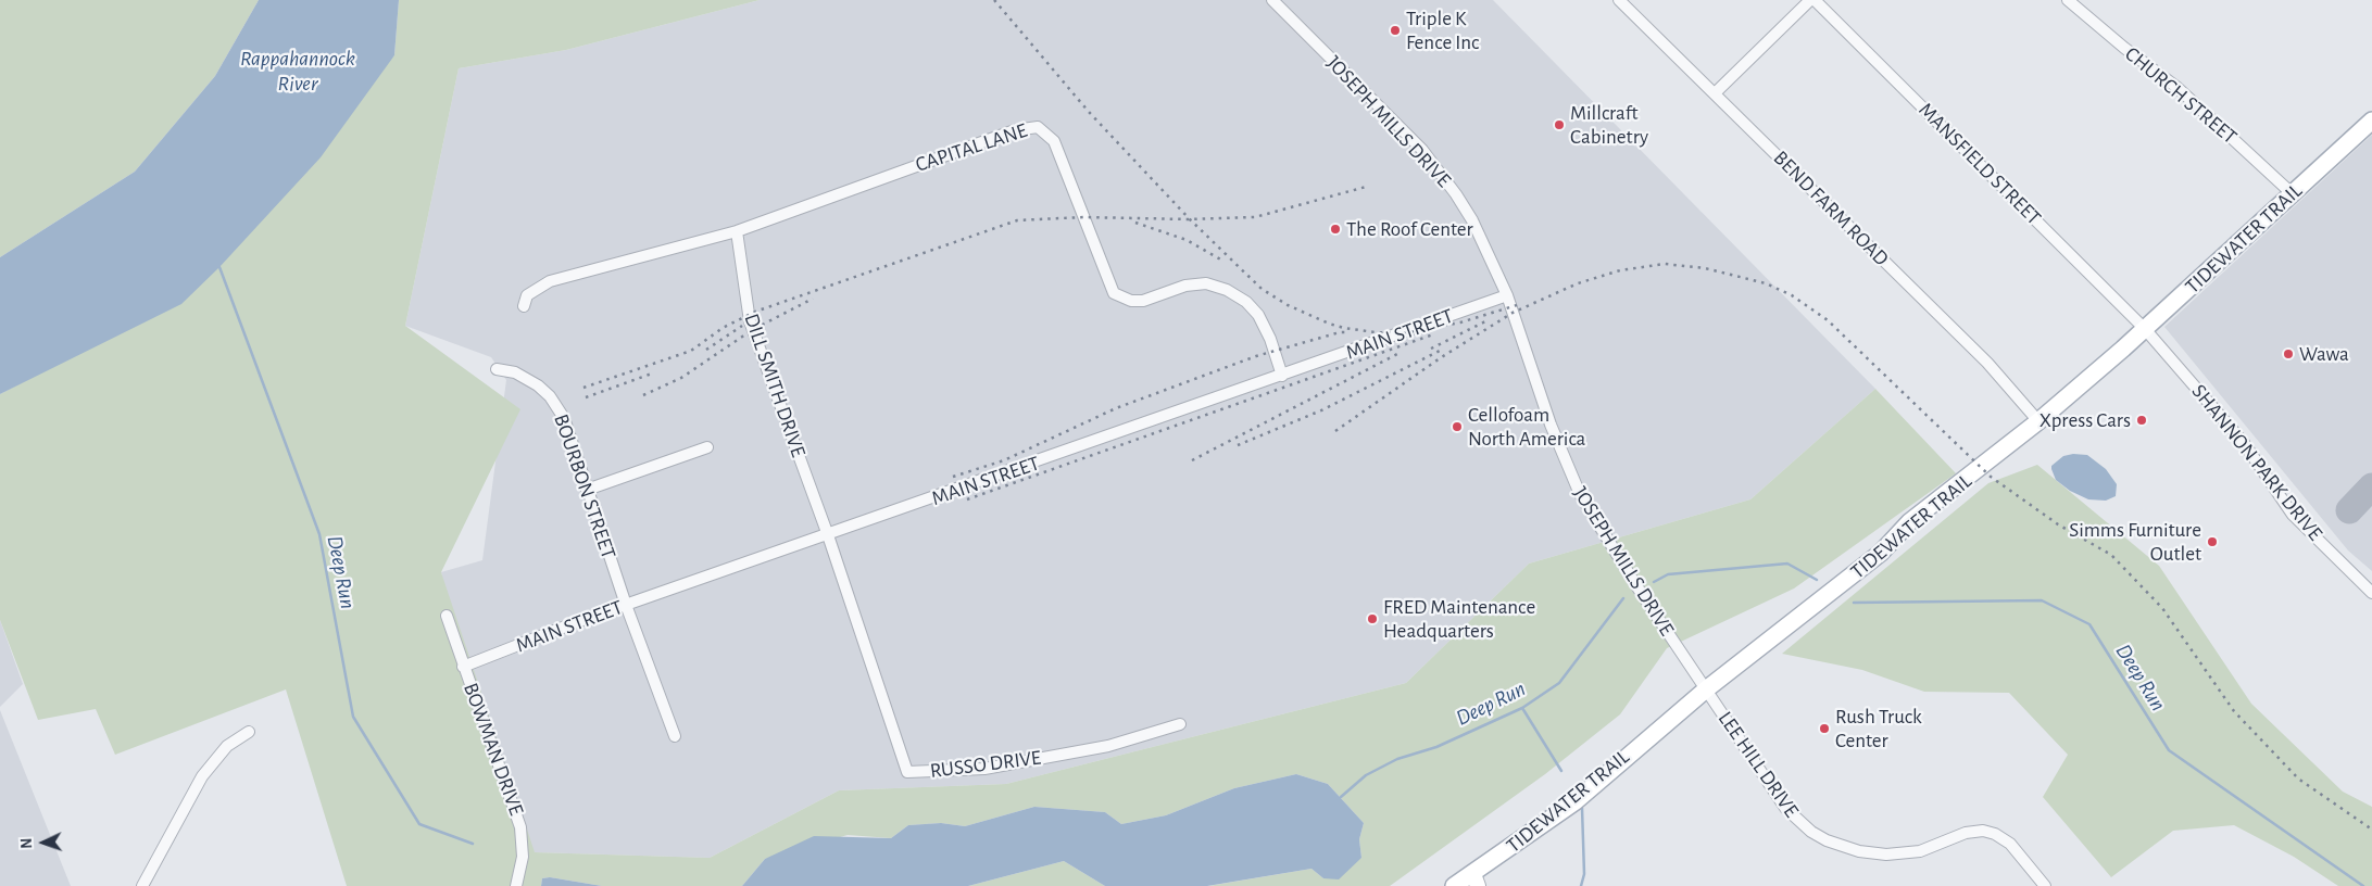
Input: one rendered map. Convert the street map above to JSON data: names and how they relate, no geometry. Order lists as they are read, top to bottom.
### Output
{
  "streets": {
    "main road": ["TIDEWATER TRAIL"],
    "street": [
      "CHURCH STREET",
      "JOSEPH MILLS DRIVE",
      "CAPITAL LANE",
      "MANSFIELD STREET",
      "BEND FARM ROAD",
      "MAIN STREET",
      "DILL SMITH DRIVE",
      "SHANNON PARK DRIVE",
      "BOURBON STREET",
      "BOWMAN DRIVE",
      "RUSSO DRIVE",
      "LEE HILL DRIVE"
    ]
  },
  "crossings": [
    ["CHURCH STREET", "TIDEWATER TRAIL"],
    ["JOSEPH MILLS DRIVE", "TIDEWATER TRAIL"],
    ["JOSEPH MILLS DRIVE", "MAIN STREET"],
    ["JOSEPH MILLS DRIVE", "LEE HILL DRIVE"],
    ["CAPITAL LANE", "MAIN STREET"],
    ["CAPITAL LANE", "DILL SMITH DRIVE"],
    ["MANSFIELD STREET", "TIDEWATER TRAIL"],
    ["MANSFIELD STREET", "SHANNON PARK DRIVE"],
    ["BEND FARM ROAD", "TIDEWATER TRAIL"],
    ["TIDEWATER TRAIL", "SHANNON PARK DRIVE"],
    ["TIDEWATER TRAIL", "LEE HILL DRIVE"],
    ["MAIN STREET", "DILL SMITH DRIVE"],
    ["MAIN STREET", "BOURBON STREET"],
    ["MAIN STREET", "BOWMAN DRIVE"],
    ["MAIN STREET", "RUSSO DRIVE"],
    ["DILL SMITH DRIVE", "RUSSO DRIVE"]
  ],
  "water": ["Rappahannock River", "Deep Run"],
  "places": [
    "Triple K Fence Inc",
    "Millcraft Cabinetry",
    "The Roof Center",
    "Wawa",
    "Xpress Cars",
    "Cellofoam North America",
    "Simms Furniture Outlet",
    "FRED Maintenance Headquarters",
    "Rush Truck Center"
  ],
  "north": "left"
}
